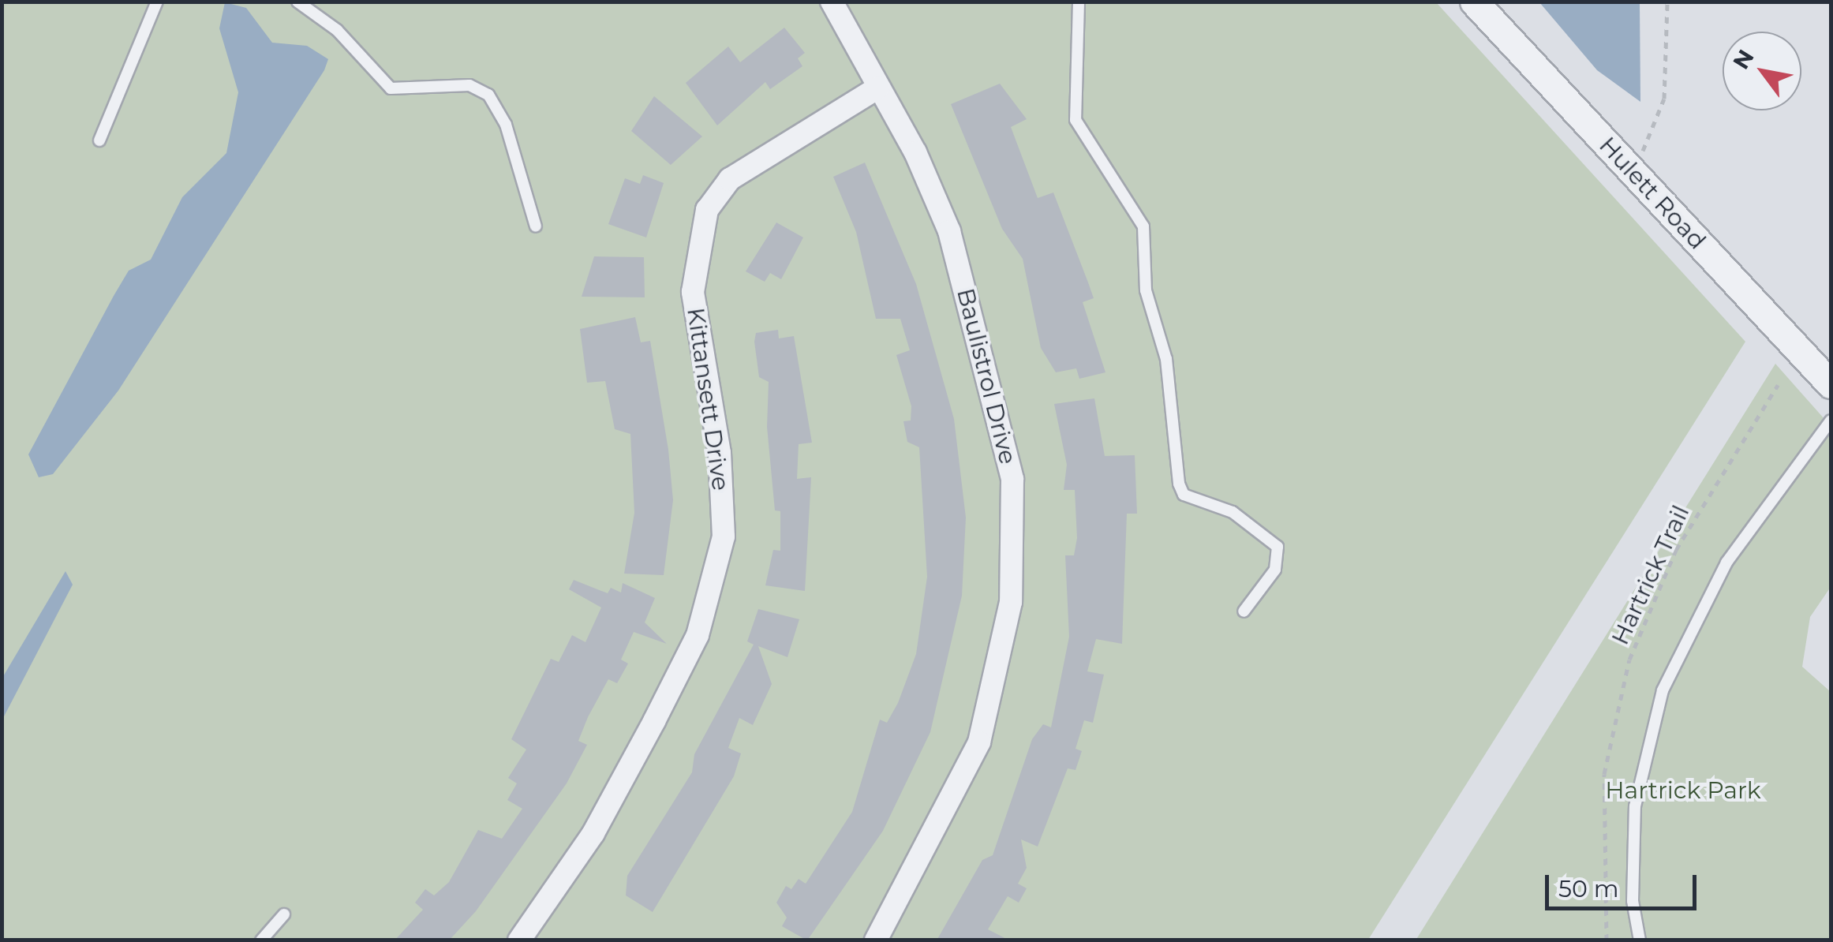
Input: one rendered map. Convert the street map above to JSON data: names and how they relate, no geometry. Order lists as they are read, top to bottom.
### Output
{
  "streets": {
    "street": ["Hulett Road", "Baulistrol Drive", "Kittansett Drive"],
    "path": ["Hartrick Trail"]
  },
  "crossings": [
    ["Baulistrol Drive", "Kittansett Drive"]
  ],
  "parks": ["Hartrick Park"],
  "scale_bar": "50 m",
  "north": "top left"
}
